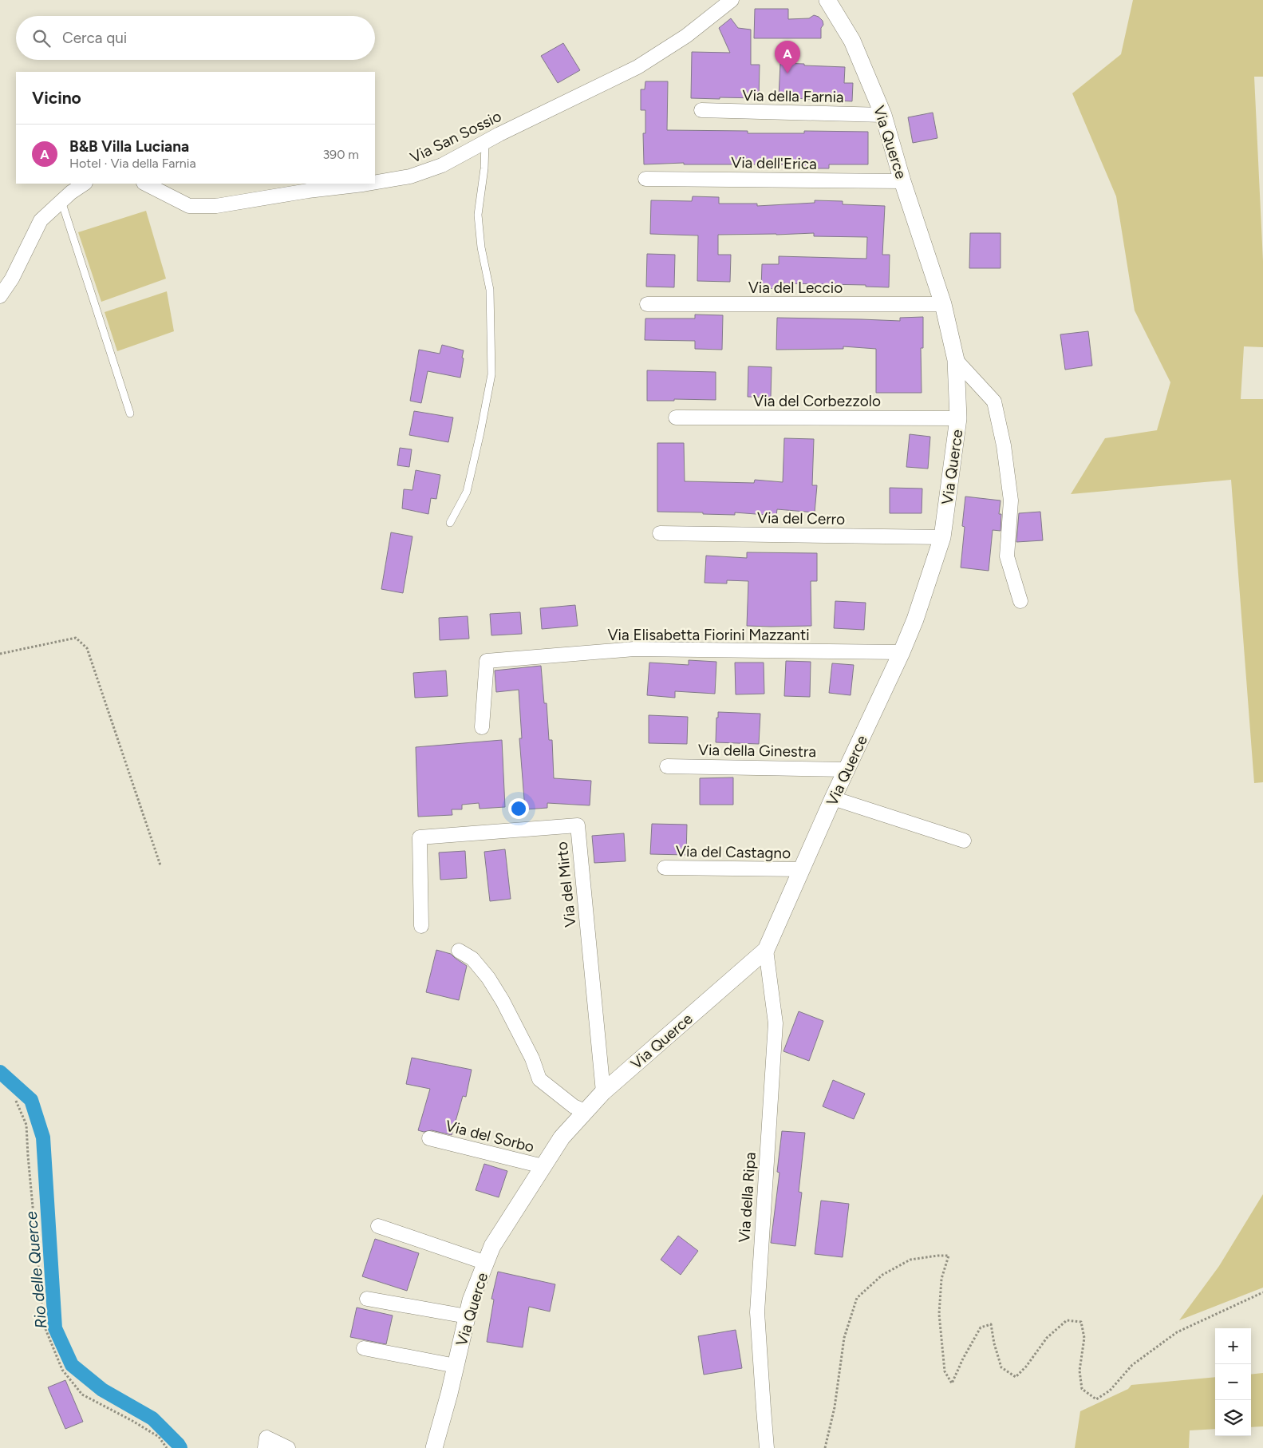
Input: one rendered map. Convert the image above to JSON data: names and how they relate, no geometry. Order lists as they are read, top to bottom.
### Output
{
  "streets": {
    "street": [
      "Via della Farnia",
      "Via San Sossio",
      "Via Querce",
      "Via dell'Erica",
      "Via del Leccio",
      "Via del Corbezzolo",
      "Via del Cerro",
      "Via Elisabetta Fiorini Mazzanti",
      "Via della Ginestra",
      "Via del Castagno",
      "Via del Mirto",
      "Via del Sorbo",
      "Via della Ripa"
    ]
  },
  "crossings": [
    ["Via della Farnia", "Via Querce"],
    ["Via Querce", "Via dell'Erica"],
    ["Via Querce", "Via del Leccio"],
    ["Via Querce", "Via del Corbezzolo"],
    ["Via Querce", "Via del Cerro"],
    ["Via Querce", "Via Elisabetta Fiorini Mazzanti"],
    ["Via Querce", "Via della Ginestra"],
    ["Via Querce", "Via del Castagno"],
    ["Via Querce", "Via del Mirto"],
    ["Via Querce", "Via del Sorbo"],
    ["Via Querce", "Via della Ripa"]
  ],
  "water": ["Rio delle Querce"],
  "page": {
    "search": "Cerca qui",
    "pins": "A",
    "heading": "Vicino",
    "list": [
      {
        "mark": "A",
        "name": "B&B Villa Luciana",
        "note": "Hotel · Via della Farnia",
        "value": "390 m"
      }
    ],
    "map_buttons": ["+", "−"]
  }
}
